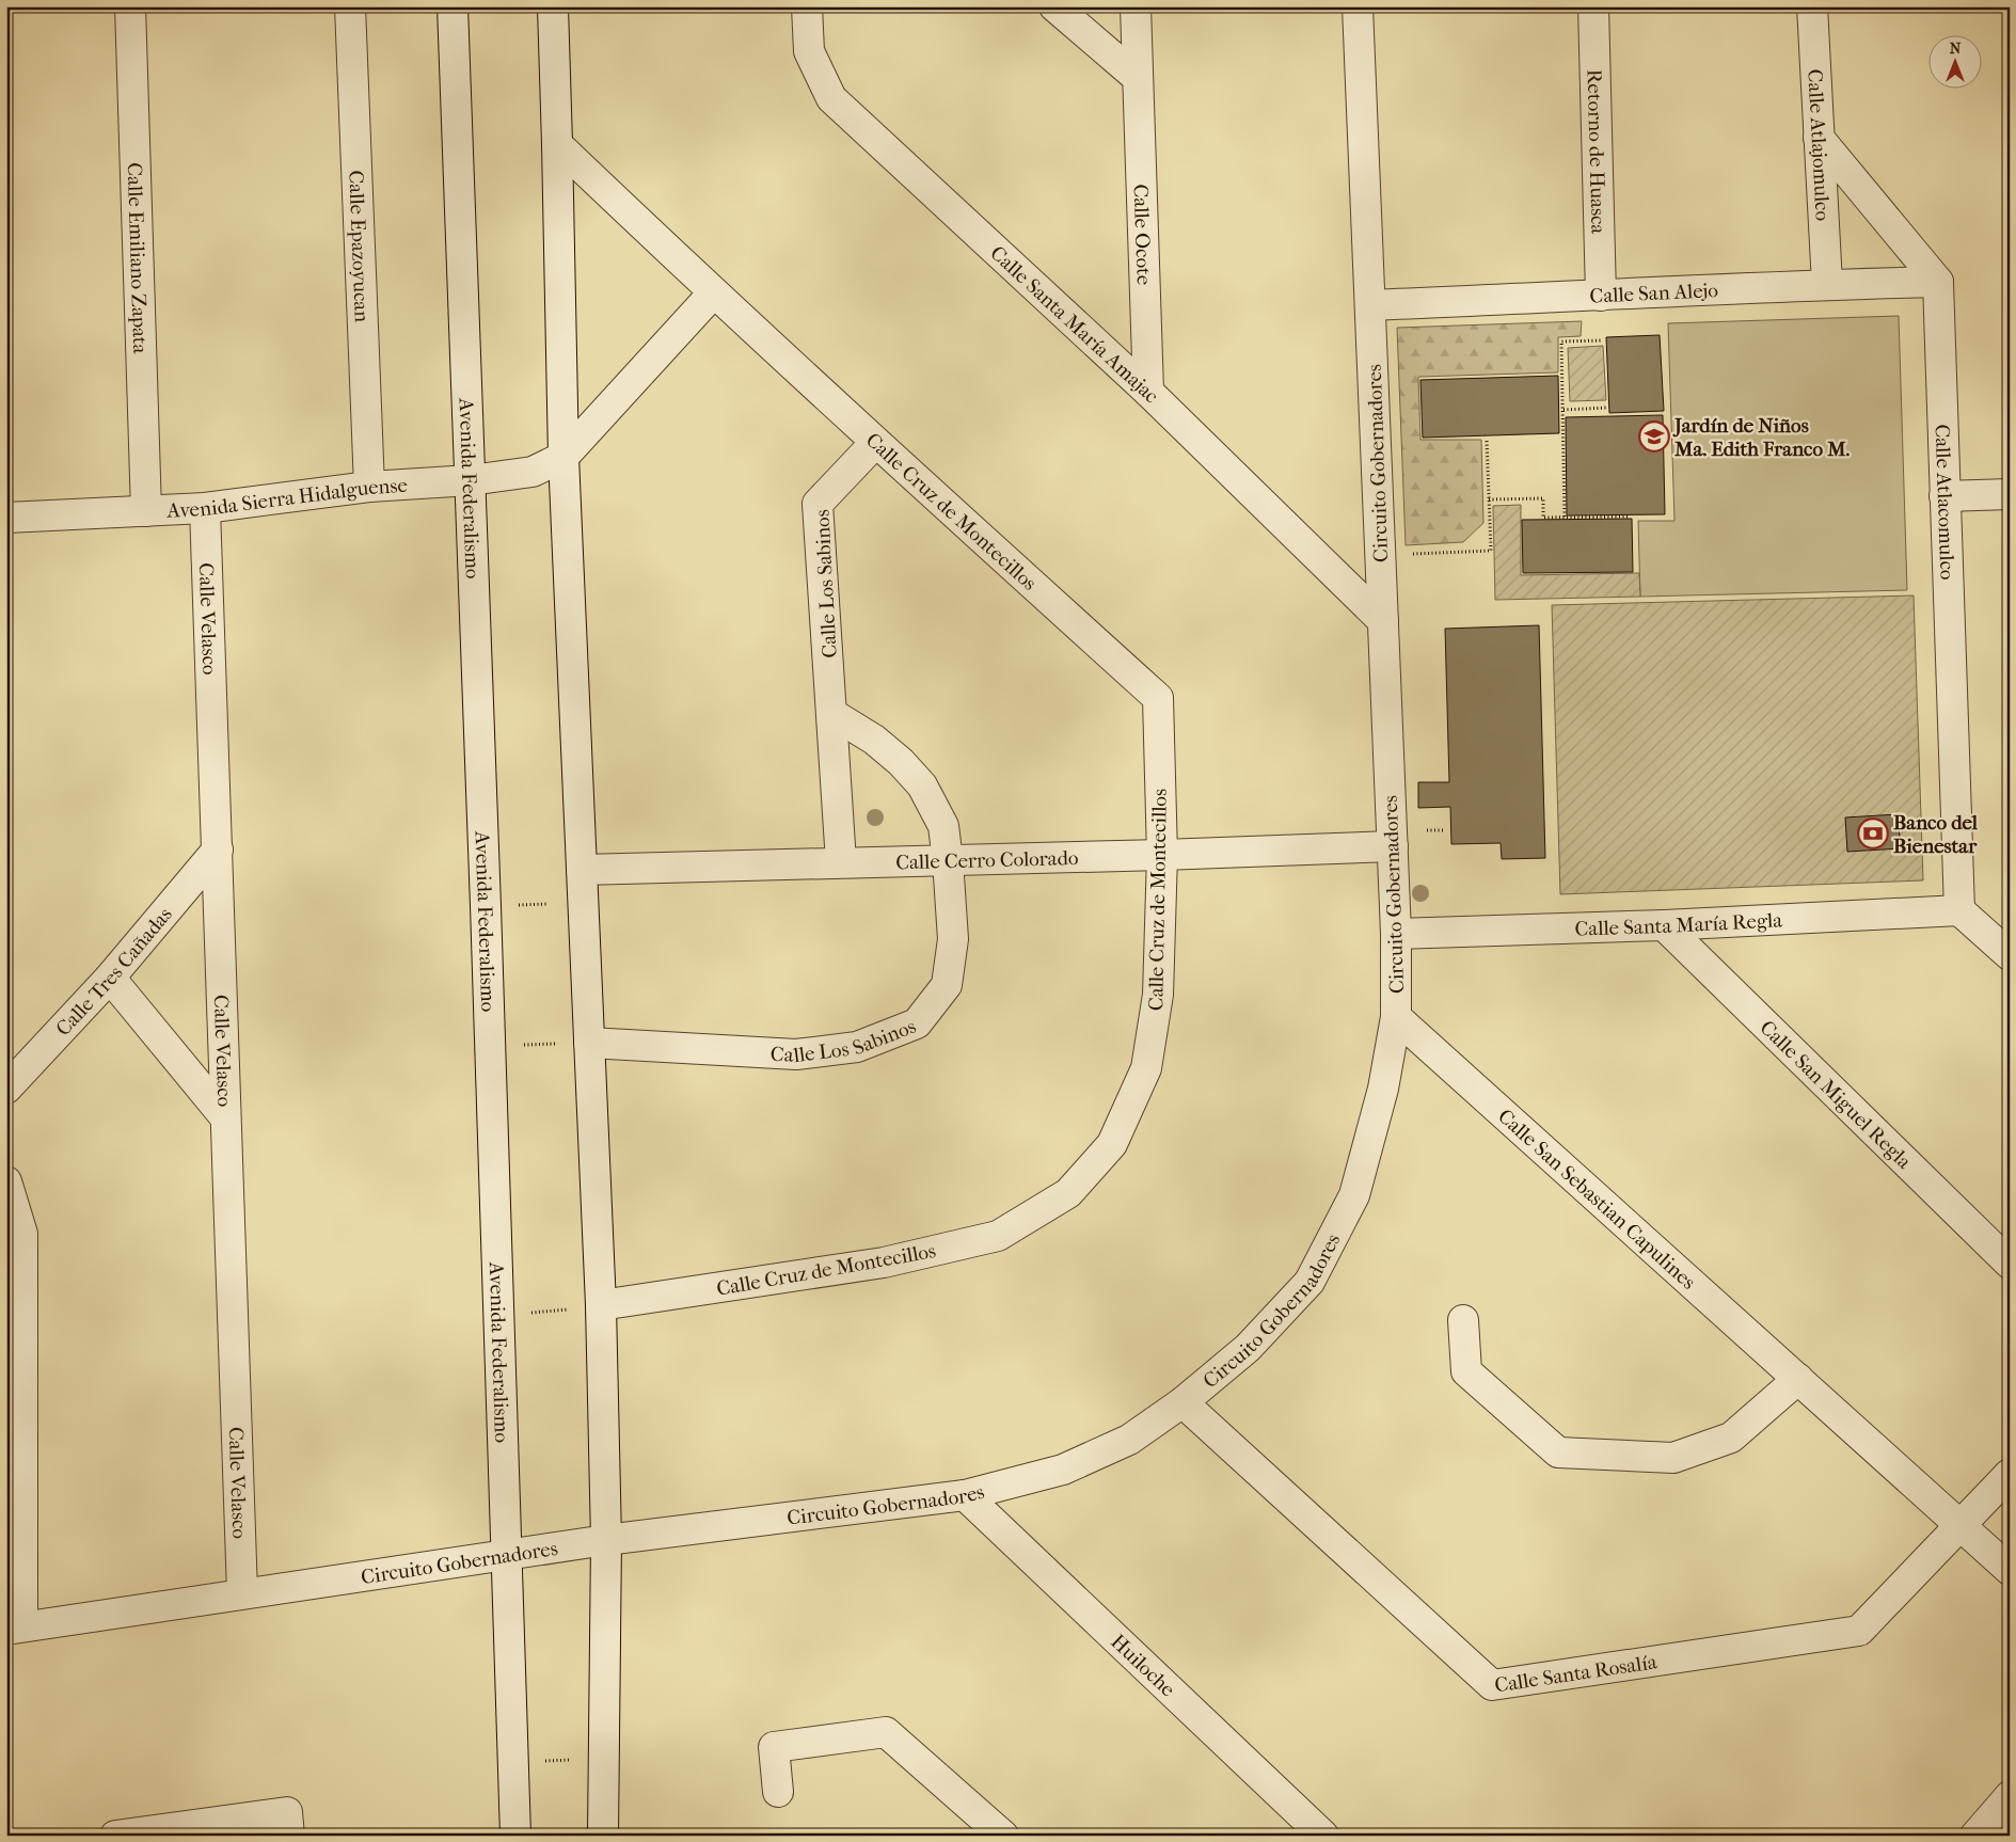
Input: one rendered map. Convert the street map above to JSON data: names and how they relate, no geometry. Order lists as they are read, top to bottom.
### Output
{
  "streets": {
    "street": [
      "Calle Atlajomulco",
      "Retorno de Huasca",
      "Calle Ocote",
      "Calle Epazoyucan",
      "Calle Emiliano Zapata",
      "Calle San Alejo",
      "Calle Santa María Amajac",
      "Circuito Gobernadores",
      "Avenida Federalismo",
      "Avenida Sierra Hidalguense",
      "Calle Atlacomulco",
      "Calle Cruz de Montecillos",
      "Calle Los Sabinos",
      "Calle Velasco",
      "Calle Cerro Colorado",
      "Calle Santa María Regla",
      "Calle Tres Cañadas",
      "Calle San Miguel Regla",
      "Calle San Sebastian Capulines",
      "Huiloche",
      "Calle Santa Rosalía"
    ]
  },
  "crossings": [
    ["Calle Atlajomulco", "Calle San Alejo"],
    ["Retorno de Huasca", "Calle San Alejo"],
    ["Calle Ocote", "Calle Santa María Amajac"],
    ["Calle Epazoyucan", "Avenida Sierra Hidalguense"],
    ["Calle Emiliano Zapata", "Avenida Sierra Hidalguense"],
    ["Calle San Alejo", "Circuito Gobernadores"],
    ["Calle San Alejo", "Calle Atlacomulco"],
    ["Calle Santa María Amajac", "Circuito Gobernadores"],
    ["Circuito Gobernadores", "Avenida Federalismo"],
    ["Circuito Gobernadores", "Calle Velasco"],
    ["Circuito Gobernadores", "Calle Cerro Colorado"],
    ["Circuito Gobernadores", "Calle Santa María Regla"],
    ["Circuito Gobernadores", "Calle San Sebastian Capulines"],
    ["Circuito Gobernadores", "Huiloche"],
    ["Circuito Gobernadores", "Calle Santa Rosalía"],
    ["Avenida Federalismo", "Avenida Sierra Hidalguense"],
    ["Avenida Sierra Hidalguense", "Calle Velasco"],
    ["Calle Atlacomulco", "Calle Santa María Regla"],
    ["Calle Cruz de Montecillos", "Calle Los Sabinos"],
    ["Calle Cruz de Montecillos", "Calle Cerro Colorado"],
    ["Calle Los Sabinos", "Calle Cerro Colorado"],
    ["Calle Velasco", "Calle Tres Cañadas"],
    ["Calle Santa María Regla", "Calle San Miguel Regla"],
    ["Calle San Sebastian Capulines", "Calle Santa Rosalía"]
  ],
  "places": {
    "school or university": ["Jardín de Niños Ma. Edith Franco M."],
    "bank": ["Banco del Bienestar"]
  },
  "north": "top"
}
